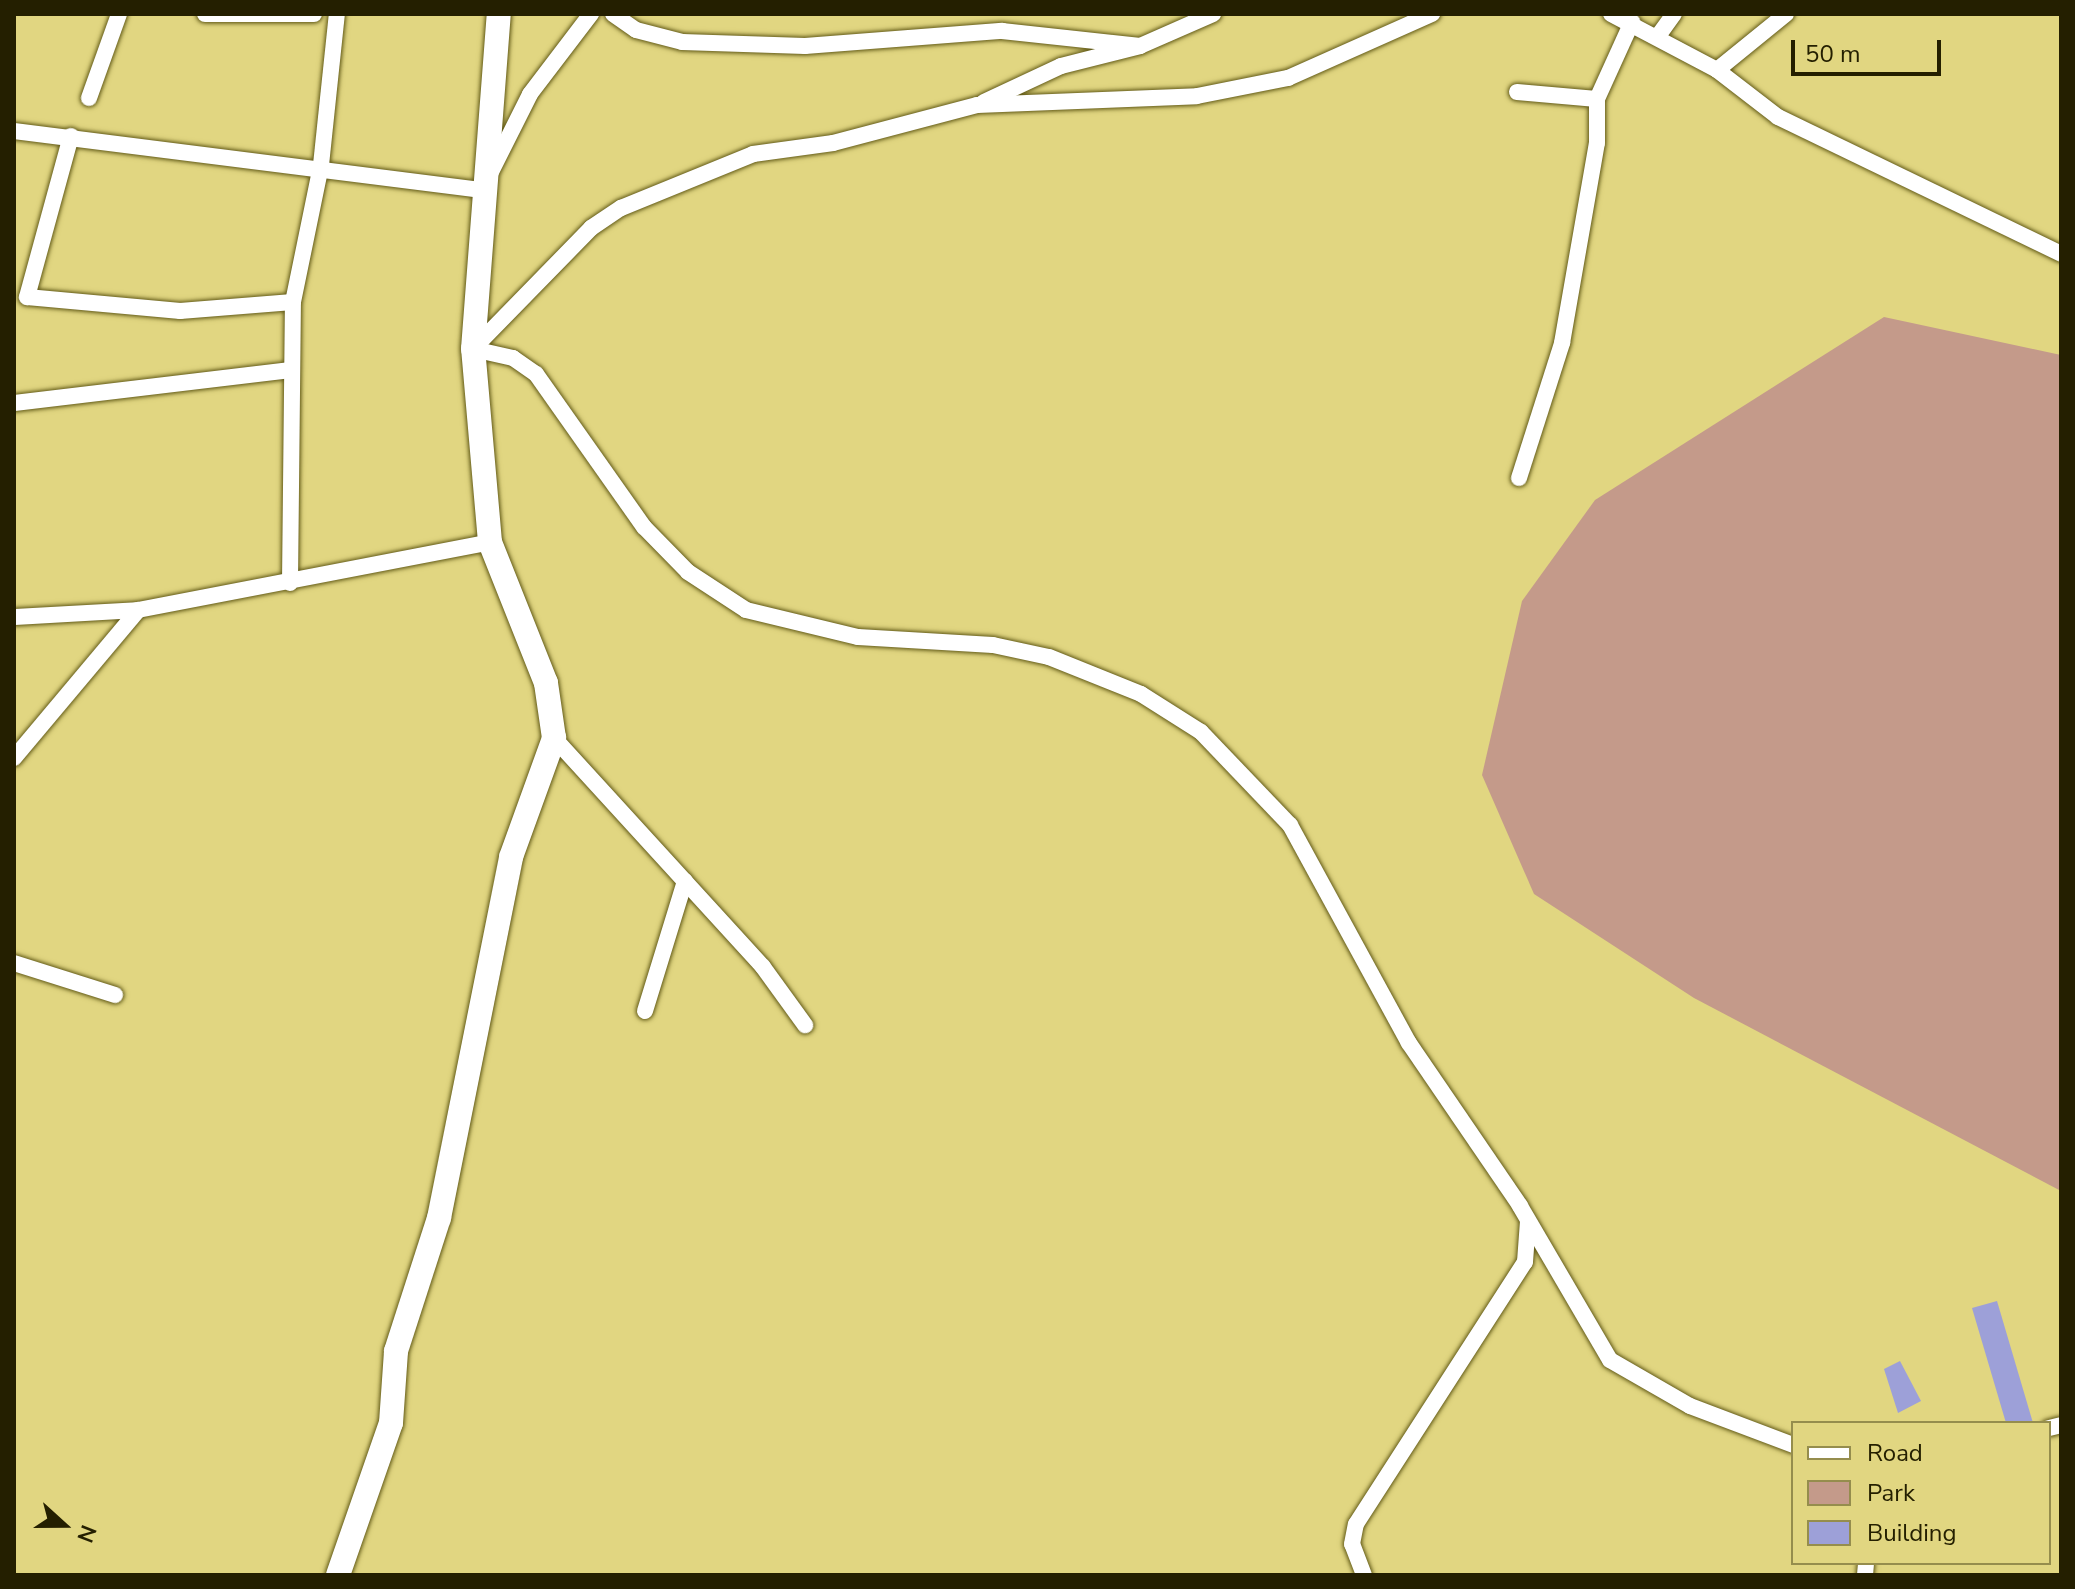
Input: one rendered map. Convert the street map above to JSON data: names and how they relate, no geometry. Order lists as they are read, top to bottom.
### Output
{
  "legend": ["Road", "Park", "Building"],
  "scale_bar": "50 m",
  "north": "right"
}
